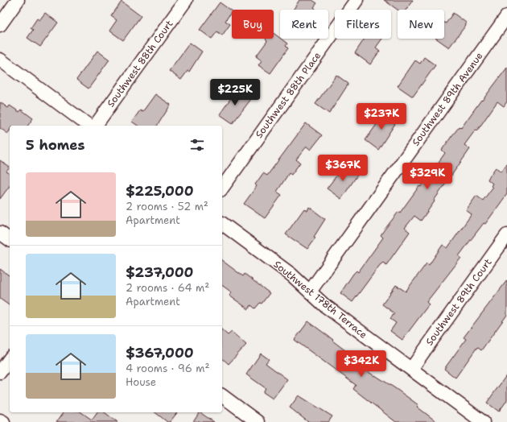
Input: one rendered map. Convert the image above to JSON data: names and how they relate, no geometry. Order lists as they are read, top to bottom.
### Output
{
  "streets": {
    "street": [
      "Southwest 88th Court",
      "Southwest 88th Place",
      "Southwest 89th Avenue",
      "Southwest 178th Terrace",
      "Southwest 89th Court"
    ]
  },
  "crossings": [
    ["Southwest 89th Avenue", "Southwest 178th Terrace"],
    ["Southwest 178th Terrace", "Southwest 89th Court"]
  ],
  "page": {
    "chip": [
      "Buy",
      "Rent",
      "Filters",
      "New"
    ],
    "price": [
      "$225K",
      "$237K",
      "$367K",
      "$329K",
      "$342K"
    ],
    "heading": "5 homes",
    "list": [
      {
        "name": "$225,000",
        "note": "2 rooms · 52 m² · Apartment"
      },
      {
        "name": "$237,000",
        "note": "2 rooms · 64 m² · Apartment"
      },
      {
        "name": "$367,000",
        "note": "4 rooms · 96 m² · House"
      }
    ]
  }
}
